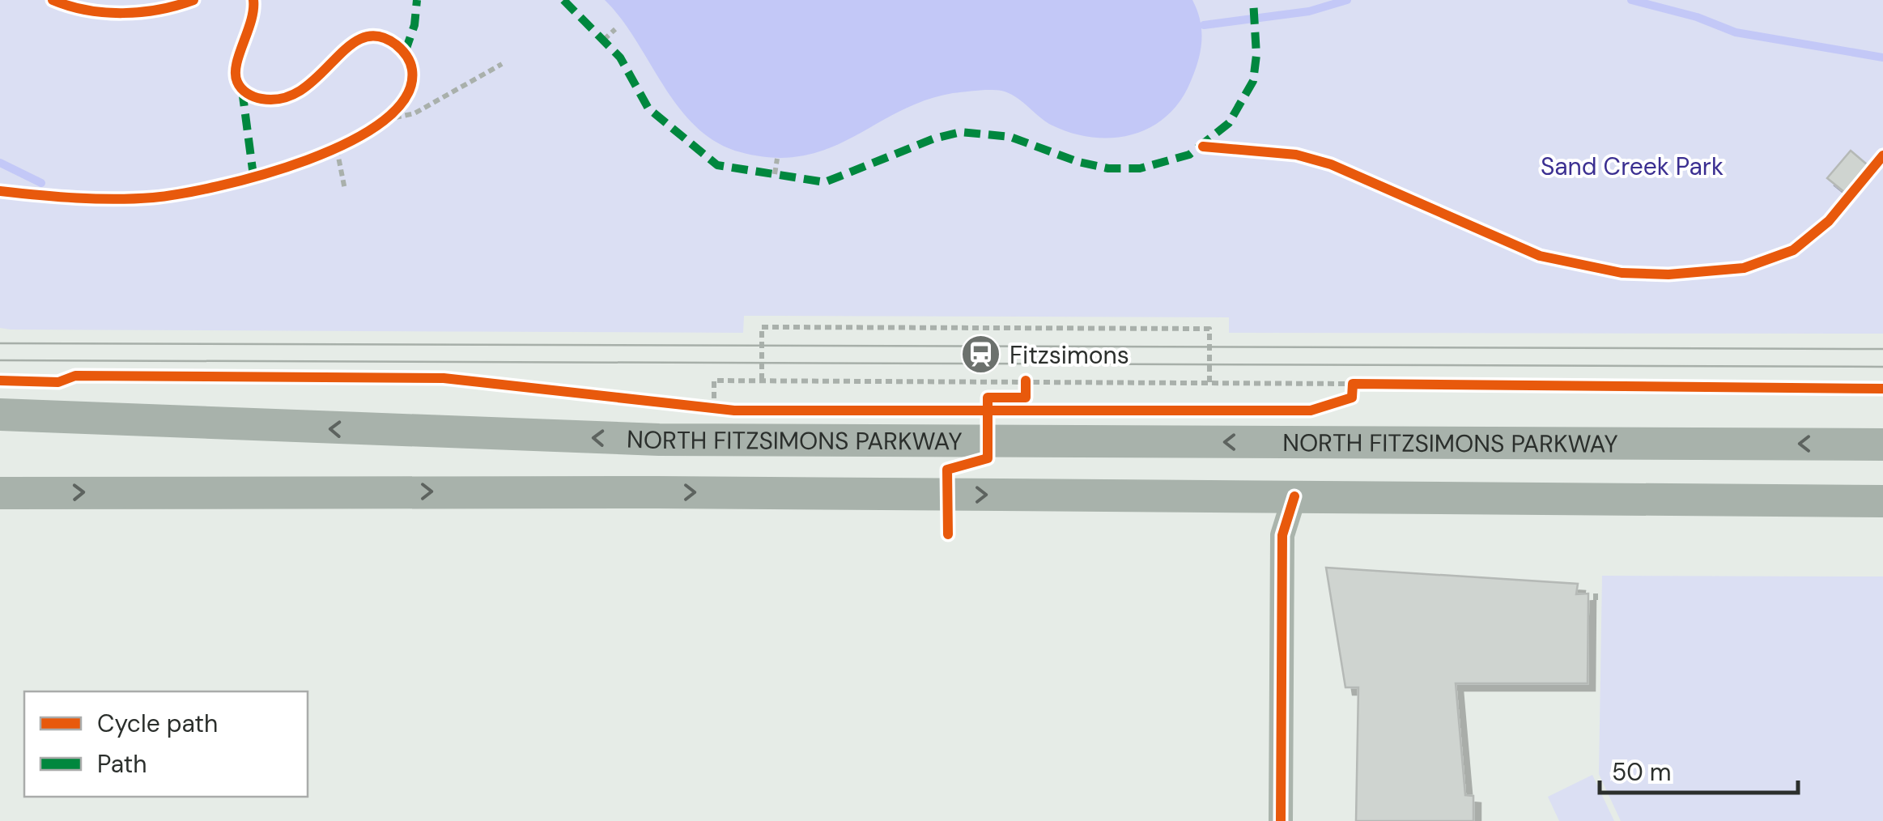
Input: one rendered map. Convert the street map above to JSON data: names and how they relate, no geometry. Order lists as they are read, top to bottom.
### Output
{
  "streets": {
    "main road": ["NORTH FITZSIMONS PARKWAY"]
  },
  "parks": ["Sand Creek Park"],
  "places": {
    "station": ["Fitzsimons"]
  },
  "legend": ["Cycle path", "Path"],
  "scale_bar": "50 m"
}
